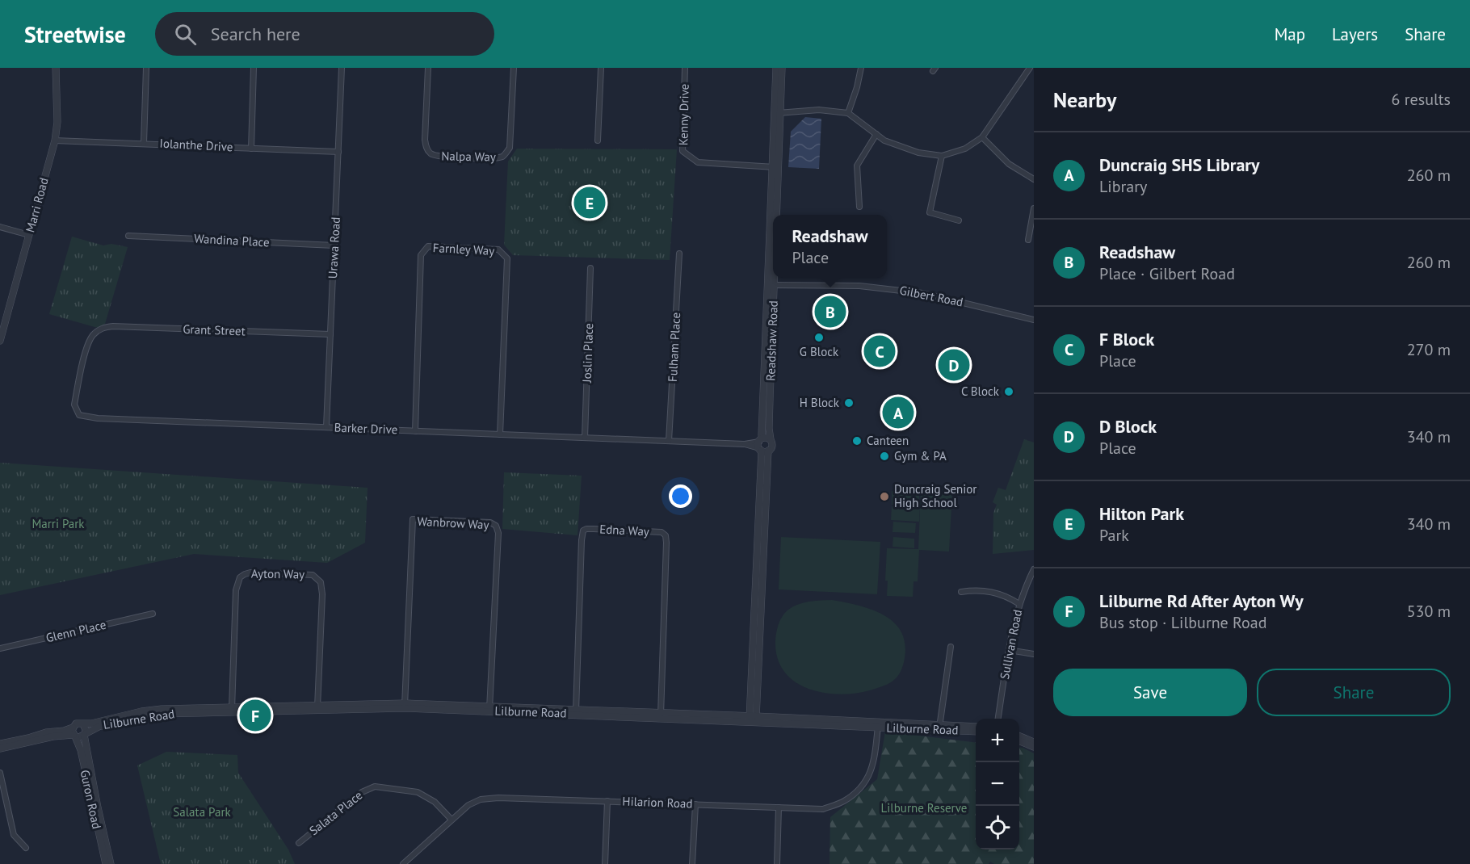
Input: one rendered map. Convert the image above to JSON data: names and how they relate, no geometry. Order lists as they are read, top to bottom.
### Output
{
  "streets": {
    "street": [
      "Kenny Drive",
      "Iolanthe Drive",
      "Nalpa Way",
      "Marri Road",
      "Wandina Place",
      "Urawa Road",
      "Farnley Way",
      "Gilbert Road",
      "Grant Street",
      "Readshaw Road",
      "Fulham Place",
      "Joslin Place",
      "Barker Drive",
      "Wanbrow Way",
      "Edna Way",
      "Ayton Way",
      "Glenn Place",
      "Sullivan Road",
      "Lilburne Road",
      "Guron Road",
      "Hilarion Road",
      "Salata Place"
    ]
  },
  "crossings": [
    ["Kenny Drive", "Readshaw Road"],
    ["Iolanthe Drive", "Marri Road"],
    ["Iolanthe Drive", "Urawa Road"],
    ["Wandina Place", "Urawa Road"],
    ["Urawa Road", "Grant Street"],
    ["Urawa Road", "Barker Drive"],
    ["Farnley Way", "Barker Drive"],
    ["Gilbert Road", "Readshaw Road"],
    ["Grant Street", "Barker Drive"],
    ["Readshaw Road", "Barker Drive"],
    ["Readshaw Road", "Lilburne Road"],
    ["Fulham Place", "Barker Drive"],
    ["Joslin Place", "Barker Drive"],
    ["Wanbrow Way", "Lilburne Road"],
    ["Edna Way", "Lilburne Road"],
    ["Ayton Way", "Lilburne Road"],
    ["Lilburne Road", "Guron Road"],
    ["Lilburne Road", "Hilarion Road"],
    ["Hilarion Road", "Salata Place"]
  ],
  "parks": ["Marri Park", "Lilburne Reserve", "Salata Park"],
  "places": [
    "G Block",
    "C Block",
    "H Block",
    "Canteen",
    "Gym & PA",
    "Duncraig Senior High School"
  ],
  "page": {
    "header": "Streetwise",
    "search": "Search here",
    "nav": ["Map", "Layers", "Share"],
    "heading": ["Nearby", "6 results"],
    "list": [
      {
        "mark": "A",
        "name": "Duncraig SHS Library",
        "note": "Library",
        "value": "260 m"
      },
      {
        "mark": "B",
        "name": "Readshaw",
        "note": "Place · Gilbert Road",
        "value": "260 m"
      },
      {
        "mark": "C",
        "name": "F Block",
        "note": "Place",
        "value": "270 m"
      },
      {
        "mark": "D",
        "name": "D Block",
        "note": "Place",
        "value": "340 m"
      },
      {
        "mark": "E",
        "name": "Hilton Park",
        "note": "Park",
        "value": "340 m"
      },
      {
        "mark": "F",
        "name": "Lilburne Rd After Ayton Wy",
        "note": "Bus stop · Lilburne Road",
        "value": "530 m"
      }
    ],
    "pins": [
      "E",
      "B",
      "C",
      "D",
      "A",
      "F"
    ],
    "popup": ["Readshaw", "Place"],
    "buttons": ["Save", "Share"],
    "map_buttons": ["+", "−"]
  }
}
